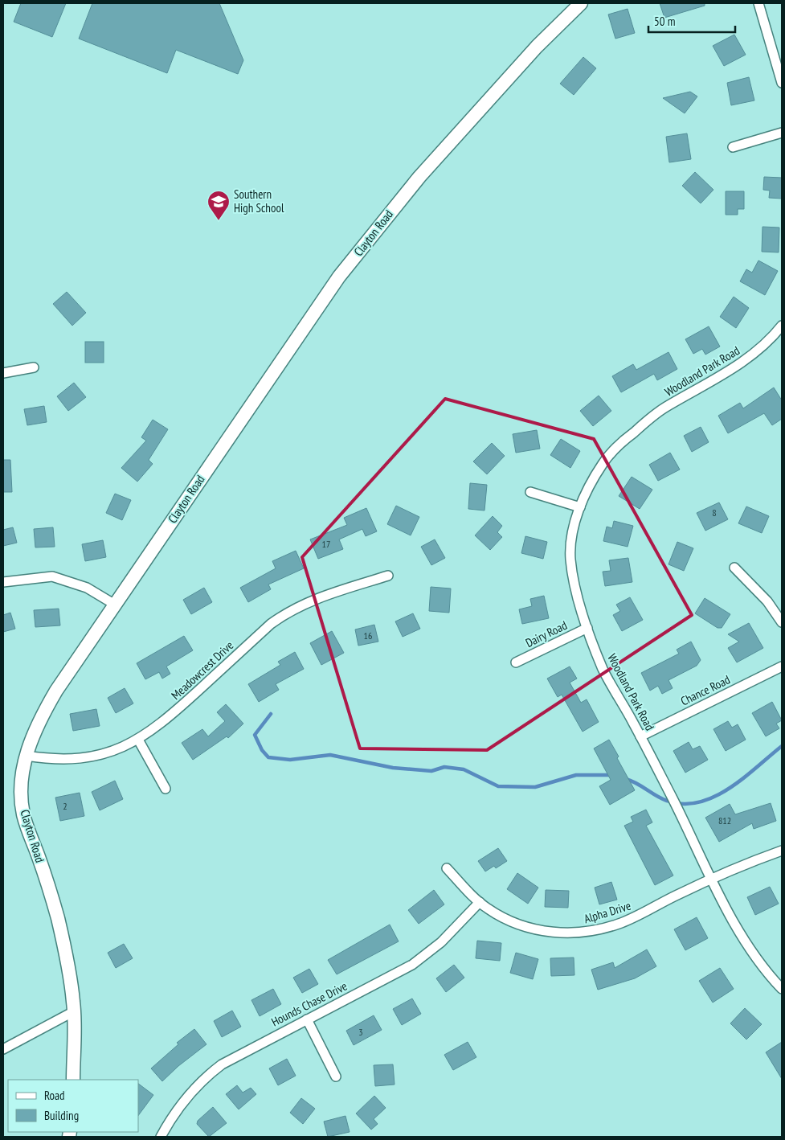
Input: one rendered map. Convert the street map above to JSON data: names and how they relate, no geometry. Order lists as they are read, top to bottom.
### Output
{
  "streets": {
    "street": [
      "Clayton Road",
      "Woodland Park Road",
      "Dairy Road",
      "Meadowcrest Drive",
      "Chance Road",
      "Alpha Drive",
      "Hounds Chase Drive"
    ]
  },
  "crossings": [
    ["Clayton Road", "Meadowcrest Drive"],
    ["Woodland Park Road", "Dairy Road"],
    ["Woodland Park Road", "Chance Road"],
    ["Woodland Park Road", "Alpha Drive"],
    ["Alpha Drive", "Hounds Chase Drive"]
  ],
  "places": {
    "school or university": ["Southern High School"]
  },
  "house_numbers": [
    "8",
    "17",
    "16",
    "2",
    "812",
    "3"
  ],
  "legend": ["Road", "Building"],
  "scale_bar": "50 m"
}
